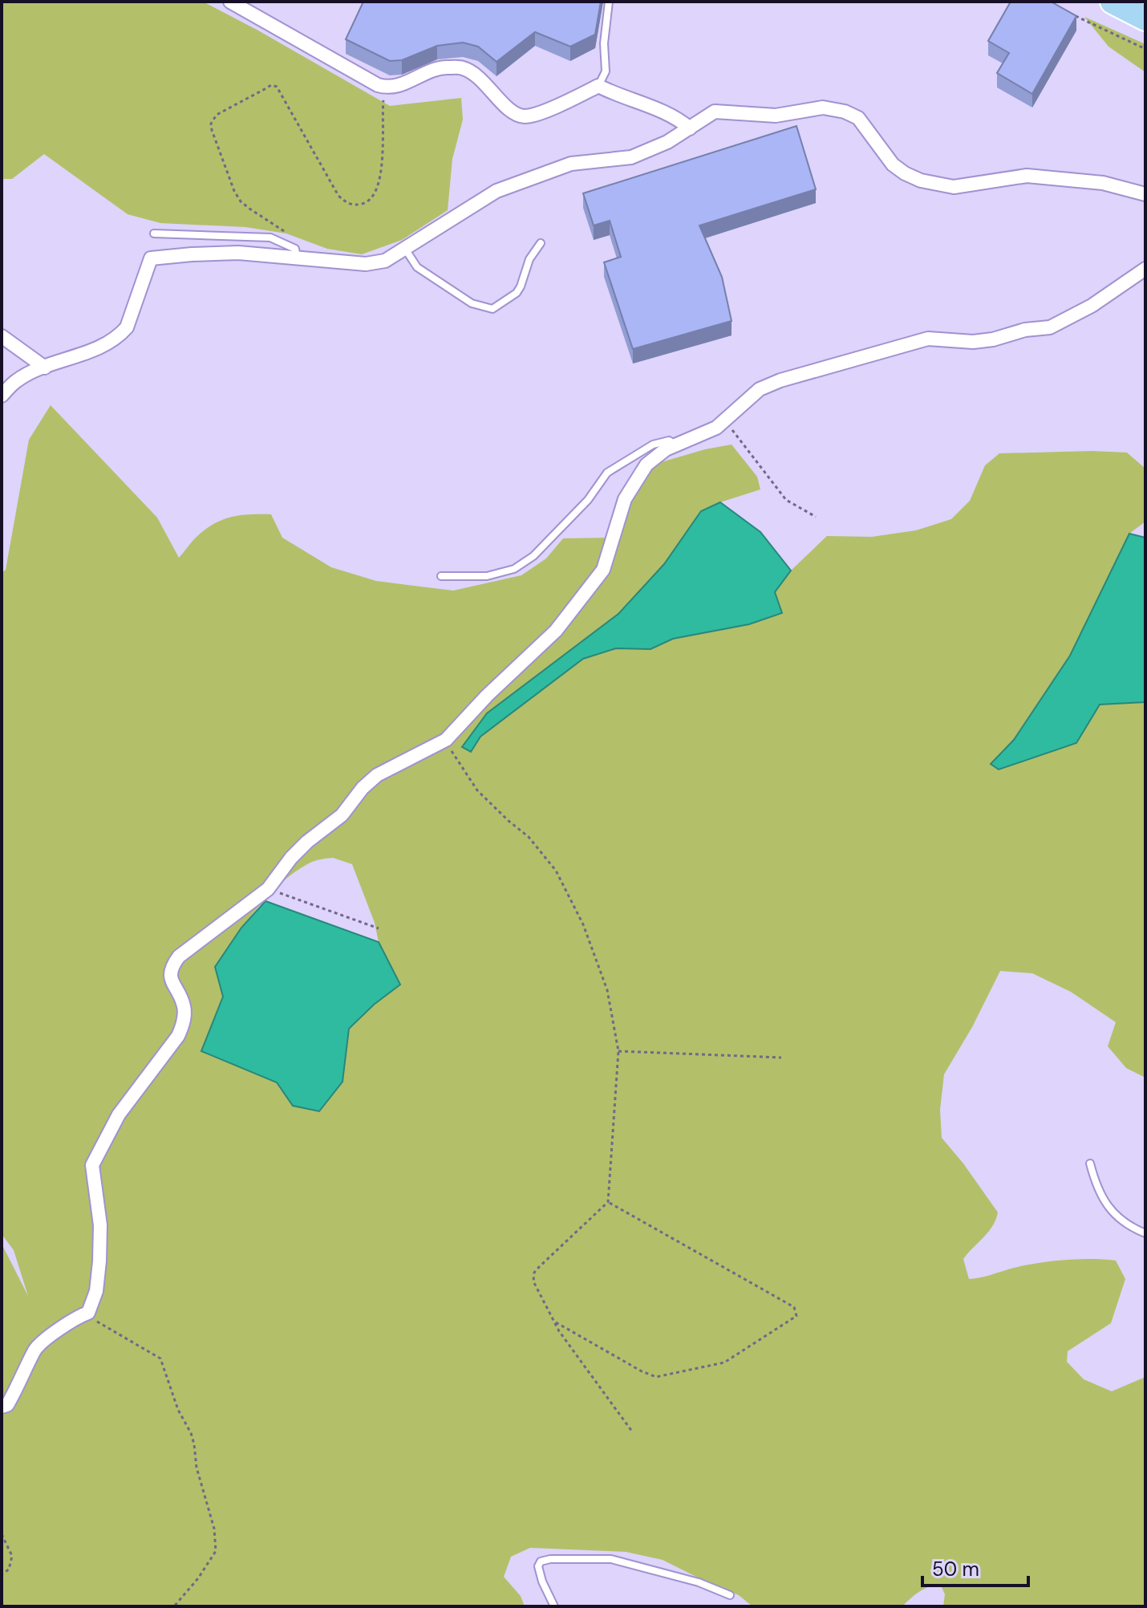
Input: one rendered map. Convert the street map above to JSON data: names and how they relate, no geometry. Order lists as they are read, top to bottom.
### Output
{
  "scale_bar": "50 m"
}
